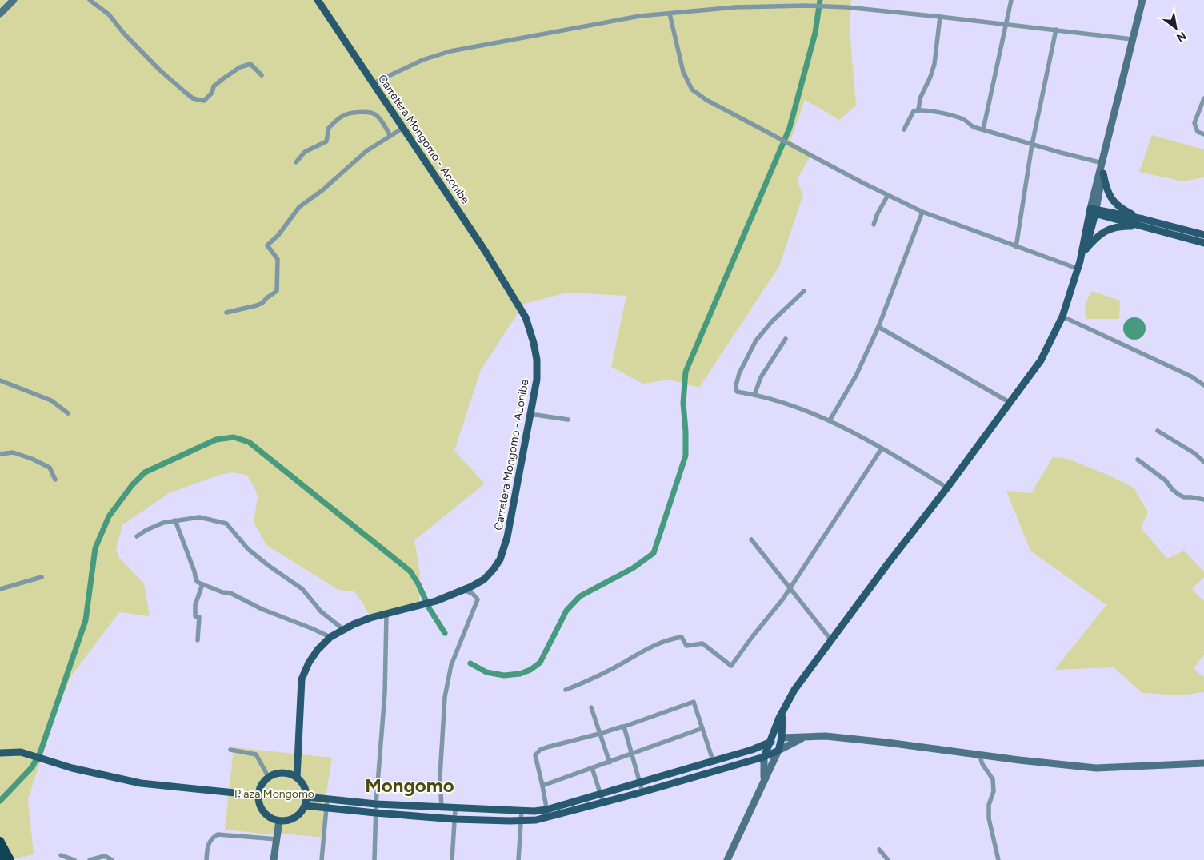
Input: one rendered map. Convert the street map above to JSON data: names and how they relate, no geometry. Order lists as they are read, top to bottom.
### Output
{
  "streets": {
    "main road": ["Carretera Mongomo - Aconibe"]
  },
  "districts": ["Mongomo"],
  "parks": ["Plaza Mongomo"],
  "north": "bottom right"
}
